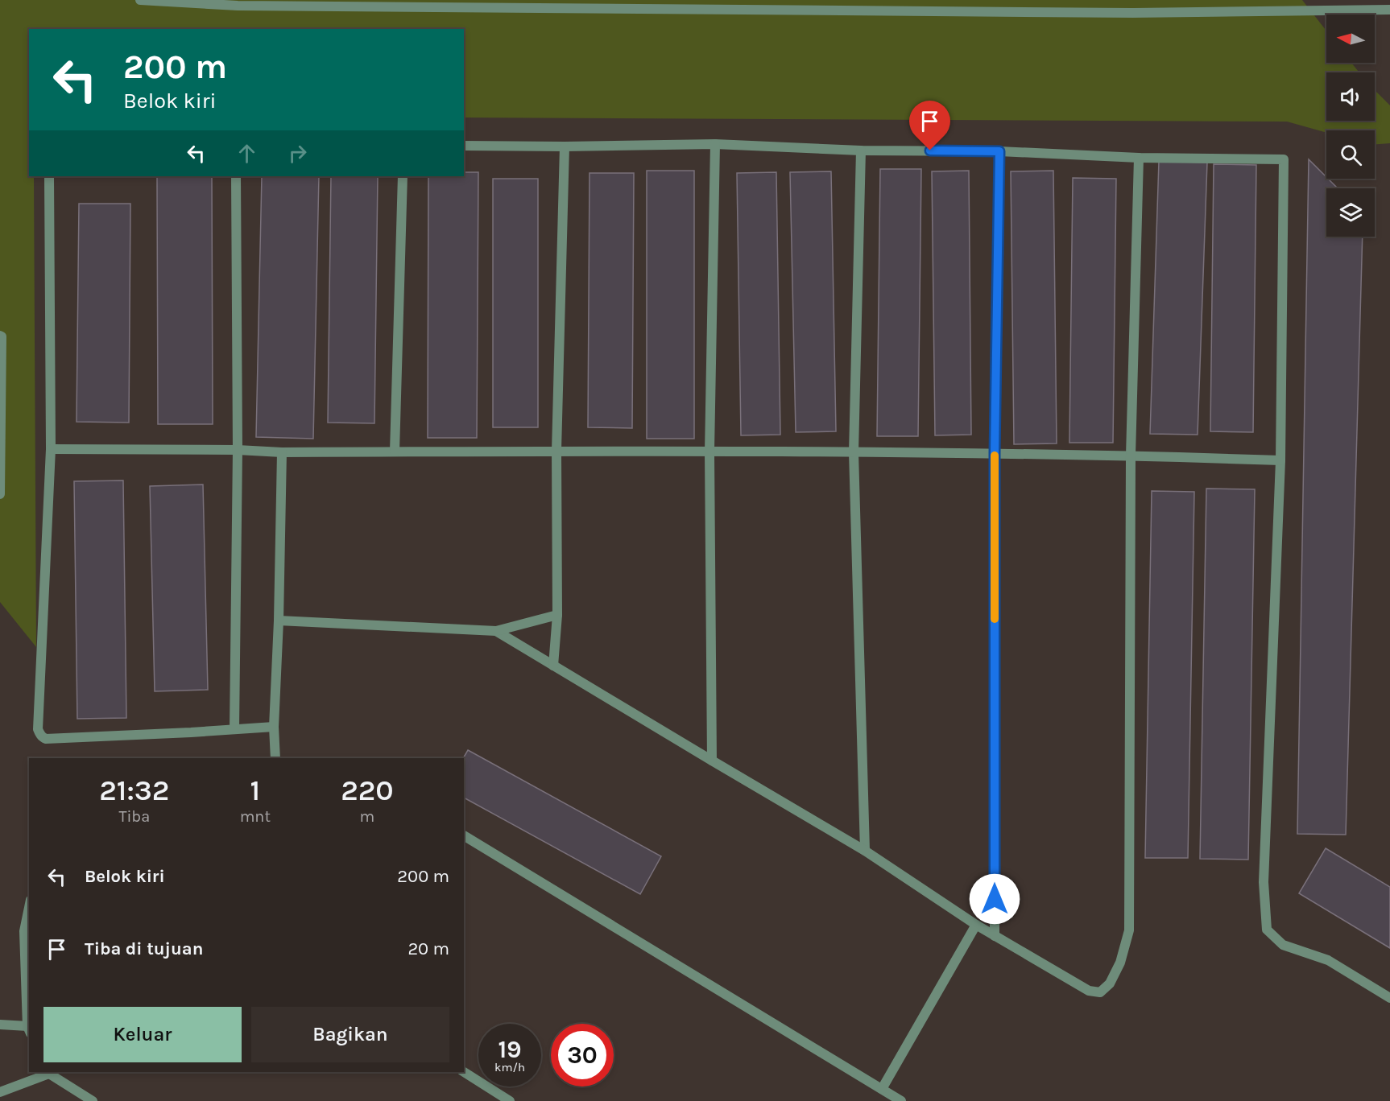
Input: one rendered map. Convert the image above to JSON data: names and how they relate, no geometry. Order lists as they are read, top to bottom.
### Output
{
  "north": "left",
  "page": {
    "turn": ["200 m", "Belok kiri"],
    "eta": [
      "21:32",
      "Tiba",
      "1",
      "mnt",
      "220",
      "m"
    ],
    "list": [
      {
        "name": "Belok kiri",
        "value": "200 m"
      },
      {
        "name": "Tiba di tujuan",
        "value": "20 m"
      }
    ],
    "buttons": ["Keluar", "Bagikan"],
    "speed": "19 km/h",
    "limit": "30"
  }
}
